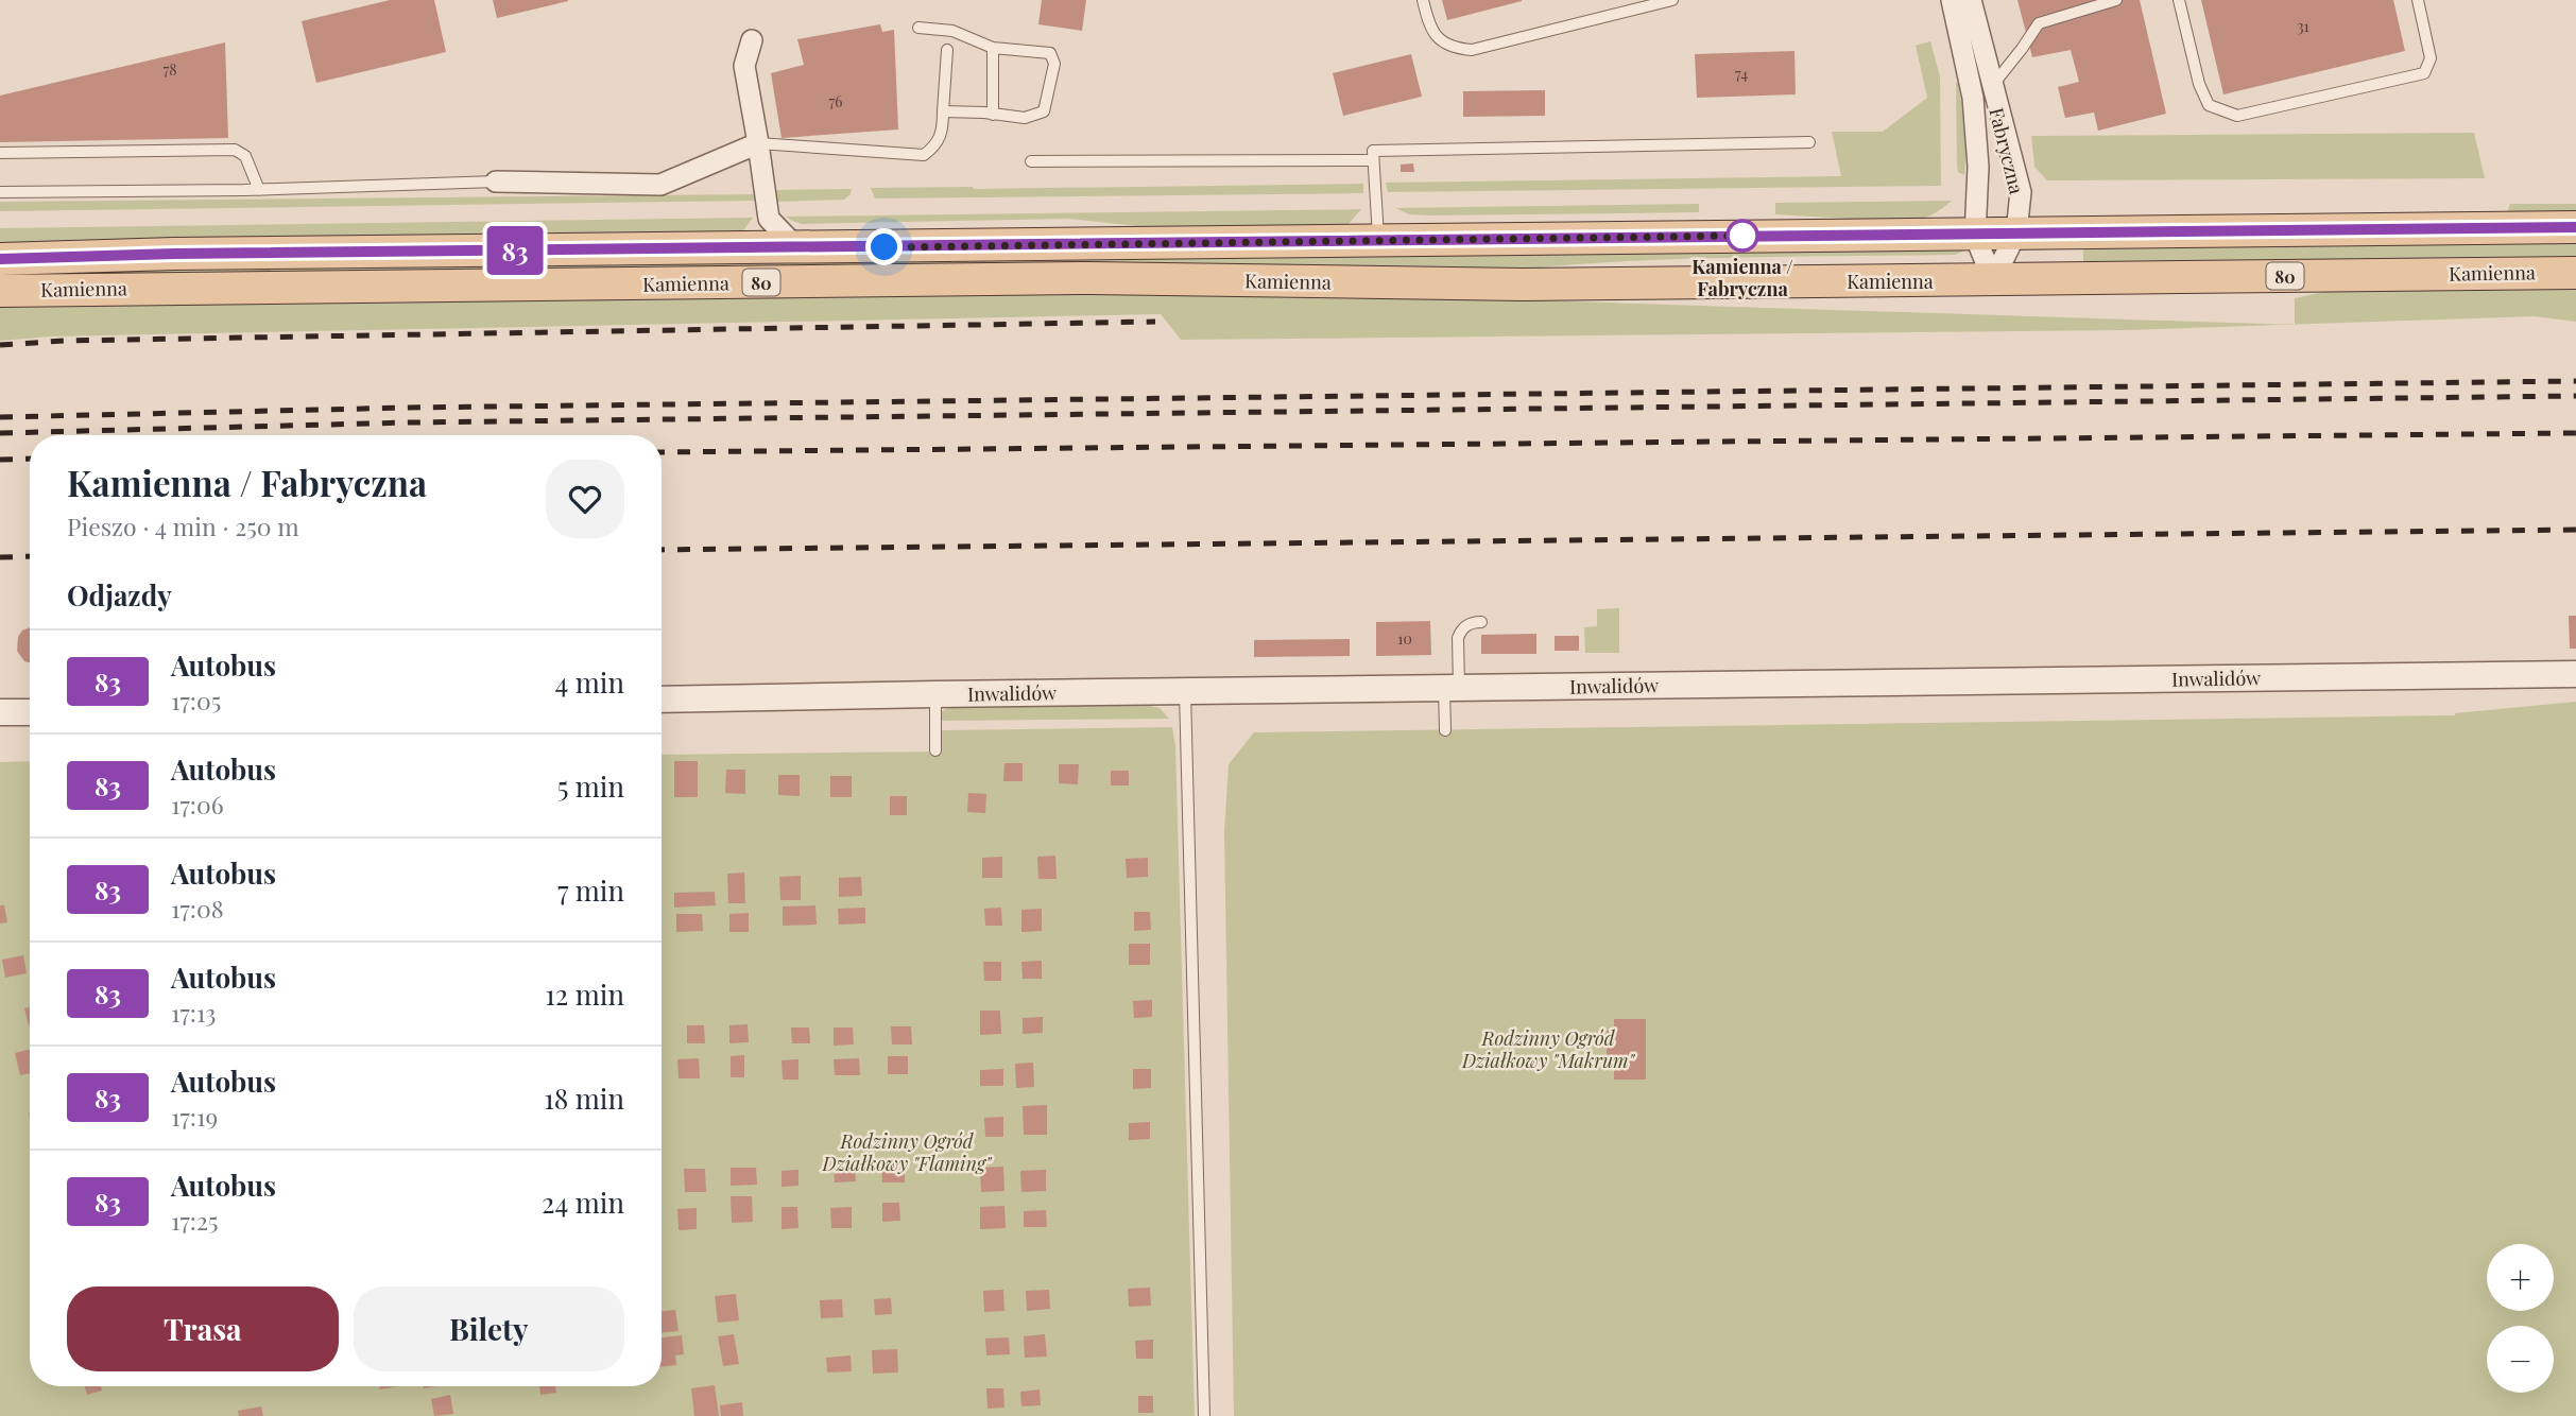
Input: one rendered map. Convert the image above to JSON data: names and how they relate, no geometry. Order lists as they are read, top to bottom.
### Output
{
  "streets": {
    "main road": ["Kamienna", "80"],
    "street": ["Fabryczna", "Inwalidów"]
  },
  "crossings": [
    ["Fabryczna", "Kamienna"]
  ],
  "parks": ["Rodzinny Ogród Działkowy \"Makrum\"", "Rodzinny Ogród Działkowy \"Flaming\""],
  "places": ["Kamienna / Fabryczna"],
  "lines": ["bus line 83"],
  "house_numbers": [
    "31",
    "78",
    "74",
    "76",
    "10"
  ],
  "page": {
    "on_map": "83",
    "heading": [
      ["Kamienna / Fabryczna", "Pieszo · 4 min · 250 m"],
      "Odjazdy"
    ],
    "list": [
      {
        "mark": "83",
        "name": "Autobus",
        "note": "17:05",
        "value": "4 min"
      },
      {
        "mark": "83",
        "name": "Autobus",
        "note": "17:06",
        "value": "5 min"
      },
      {
        "mark": "83",
        "name": "Autobus",
        "note": "17:08",
        "value": "7 min"
      },
      {
        "mark": "83",
        "name": "Autobus",
        "note": "17:13",
        "value": "12 min"
      },
      {
        "mark": "83",
        "name": "Autobus",
        "note": "17:19",
        "value": "18 min"
      },
      {
        "mark": "83",
        "name": "Autobus",
        "note": "17:25",
        "value": "24 min"
      }
    ],
    "map_buttons": ["+", "−"],
    "buttons": ["Trasa", "Bilety"]
  }
}
